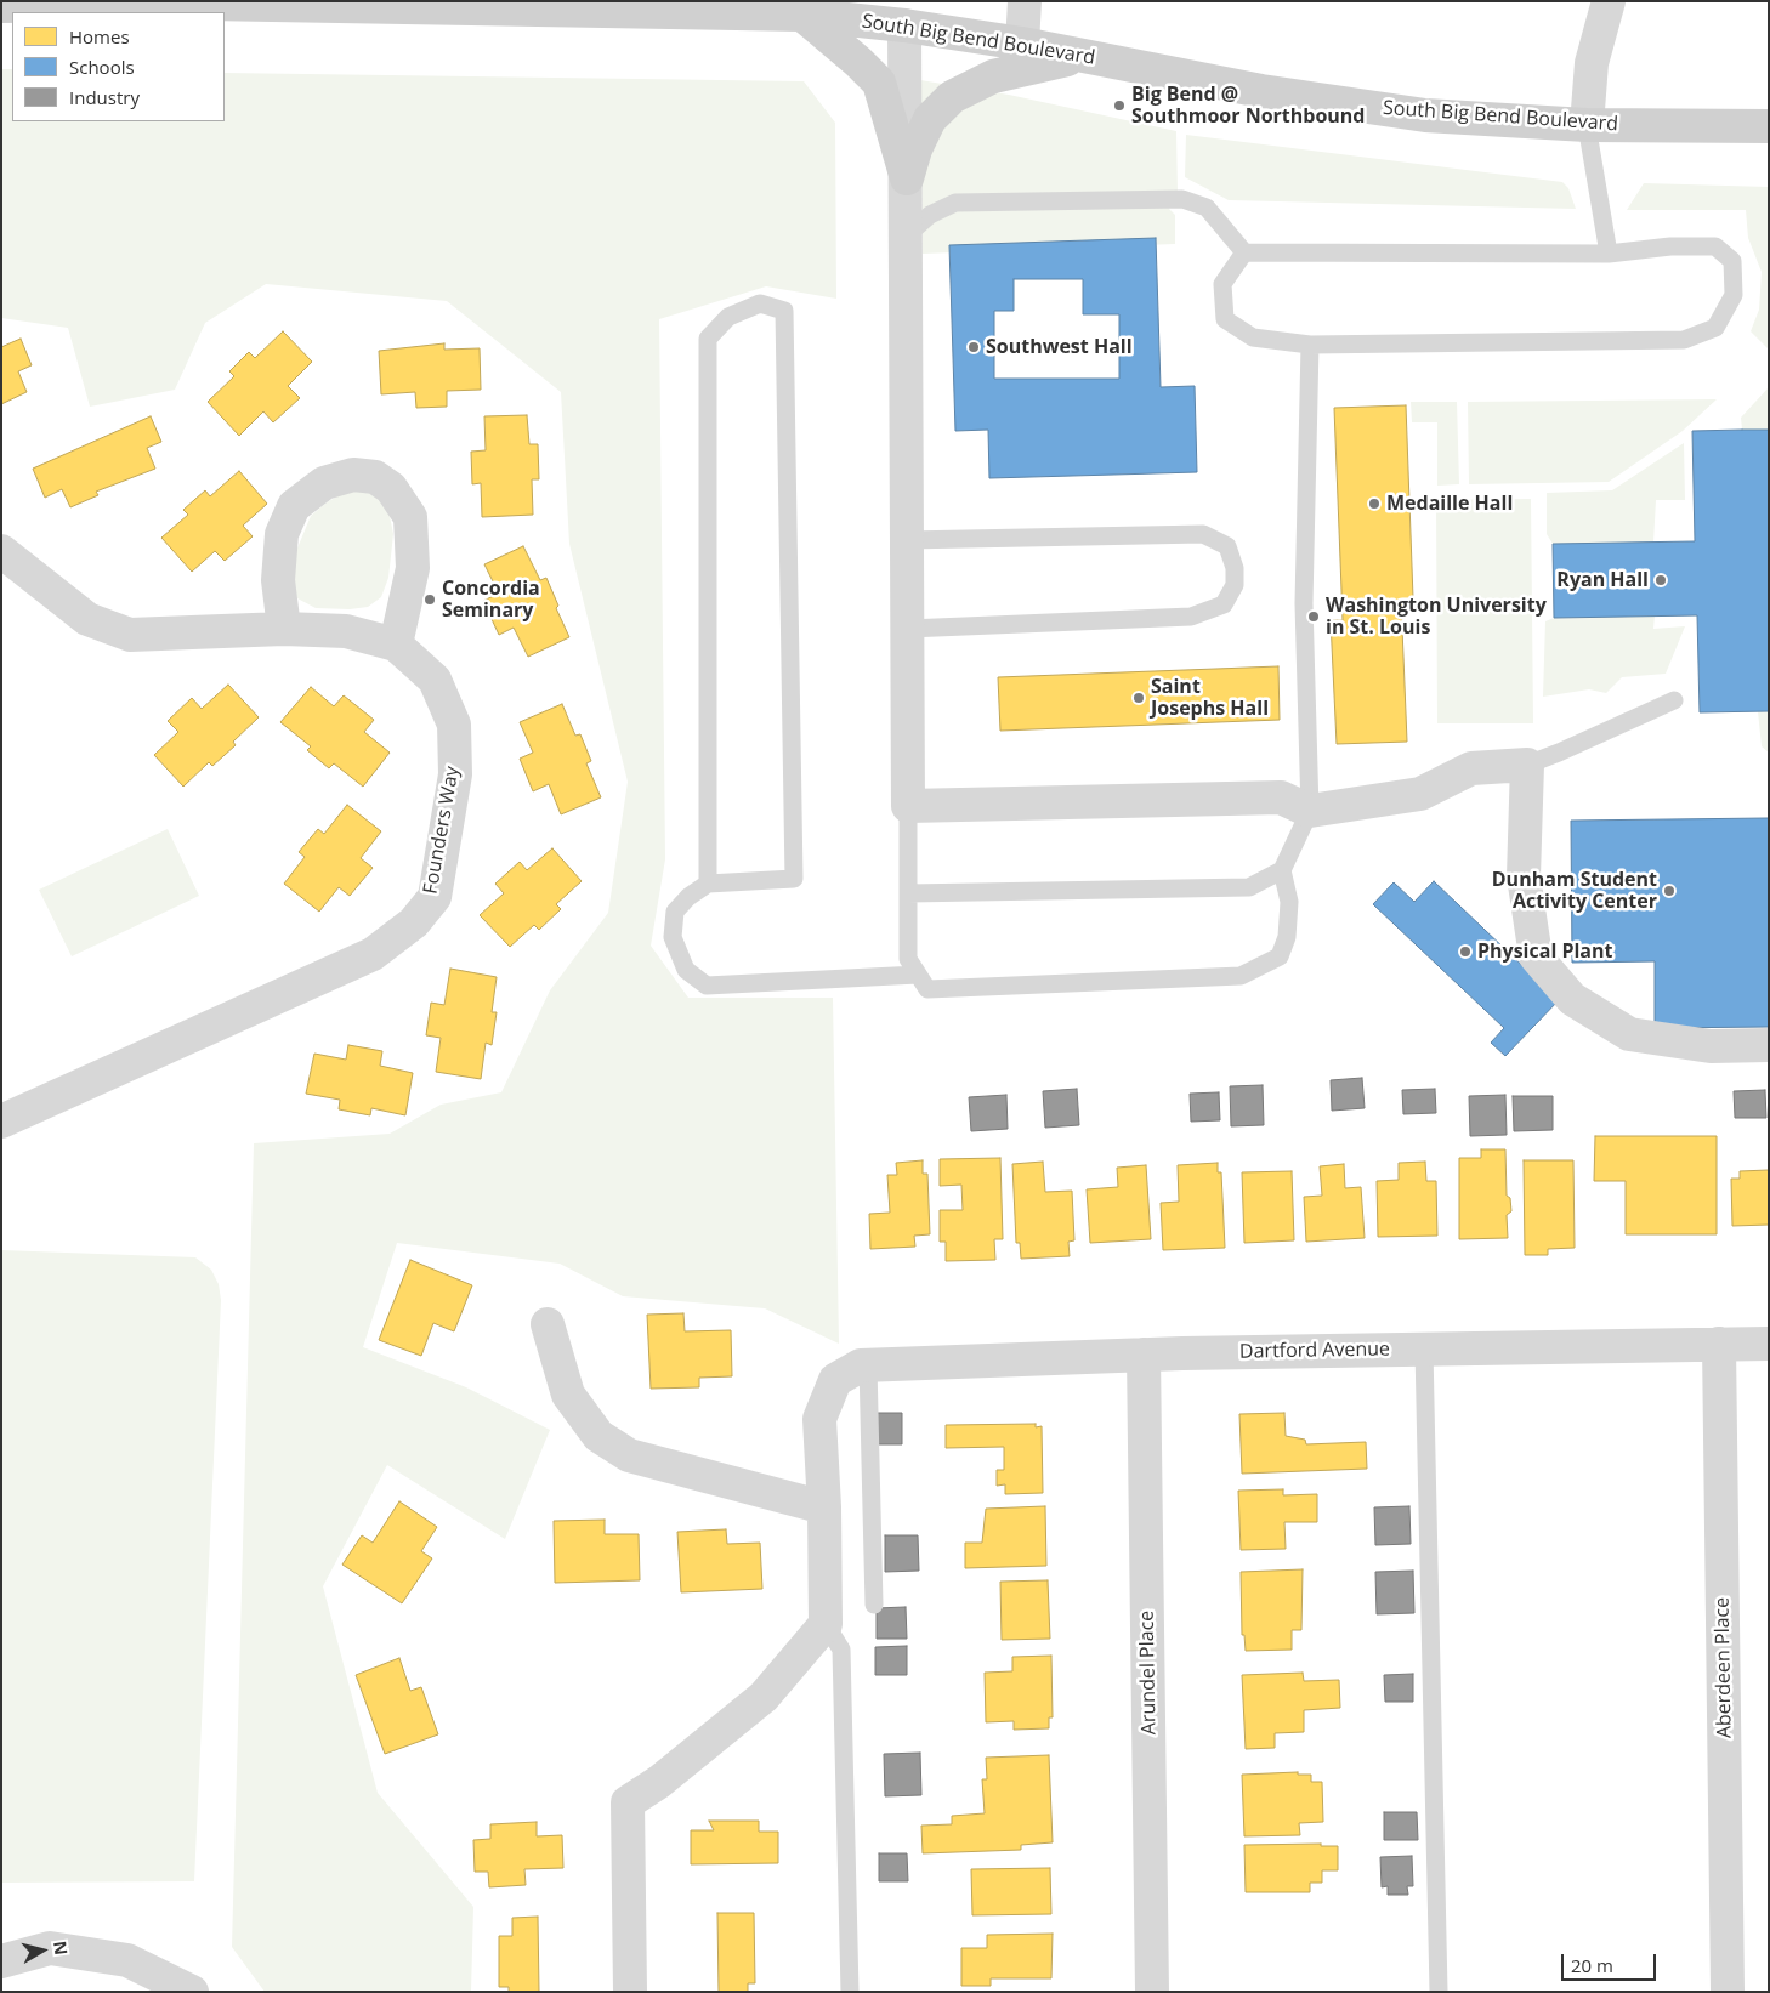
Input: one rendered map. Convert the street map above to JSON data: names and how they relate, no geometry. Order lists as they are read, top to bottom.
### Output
{
  "streets": {
    "main road": ["South Big Bend Boulevard"],
    "street": [
      "Founders Way",
      "Dartford Avenue",
      "Aberdeen Place",
      "Arundel Place"
    ]
  },
  "crossings": [
    ["Dartford Avenue", "Aberdeen Place"],
    ["Dartford Avenue", "Arundel Place"]
  ],
  "places": [
    "Big Bend @ Southmoor Northbound",
    "Southwest Hall",
    "Medaille Hall",
    "Ryan Hall",
    "Concordia Seminary",
    "Washington University in St. Louis",
    "Saint Josephs Hall",
    "Dunham Student Activity Center",
    "Physical Plant"
  ],
  "legend": ["Homes", "Schools", "Industry"],
  "scale_bar": "20 m",
  "north": "right"
}
